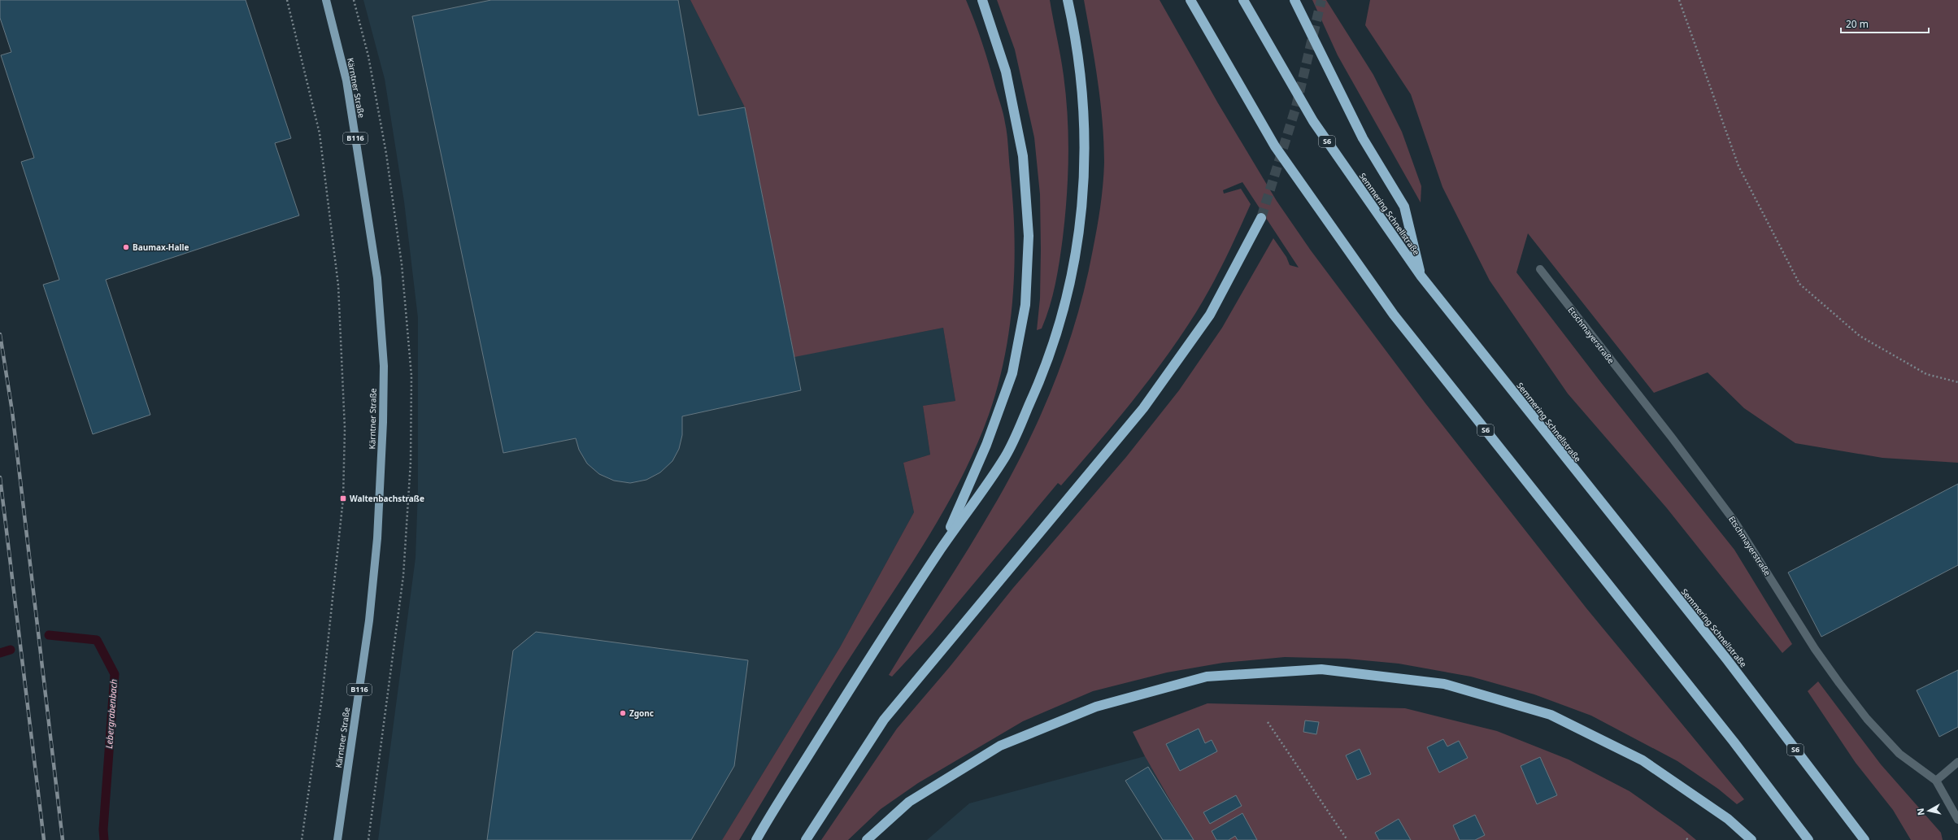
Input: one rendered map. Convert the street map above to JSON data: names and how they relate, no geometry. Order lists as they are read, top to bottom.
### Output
{
  "streets": {
    "highway": ["S6", "Semmering Schnellstraße"],
    "main road": ["Kärntner Straße", "B116"],
    "street": ["Etschmayerstraße"]
  },
  "water": ["Lebergrabenbach"],
  "places": {
    "other": ["Baumax-Halle", "Zgonc"],
    "transit": ["Waltenbachstraße"]
  },
  "scale_bar": "20 m",
  "north": "left"
}
